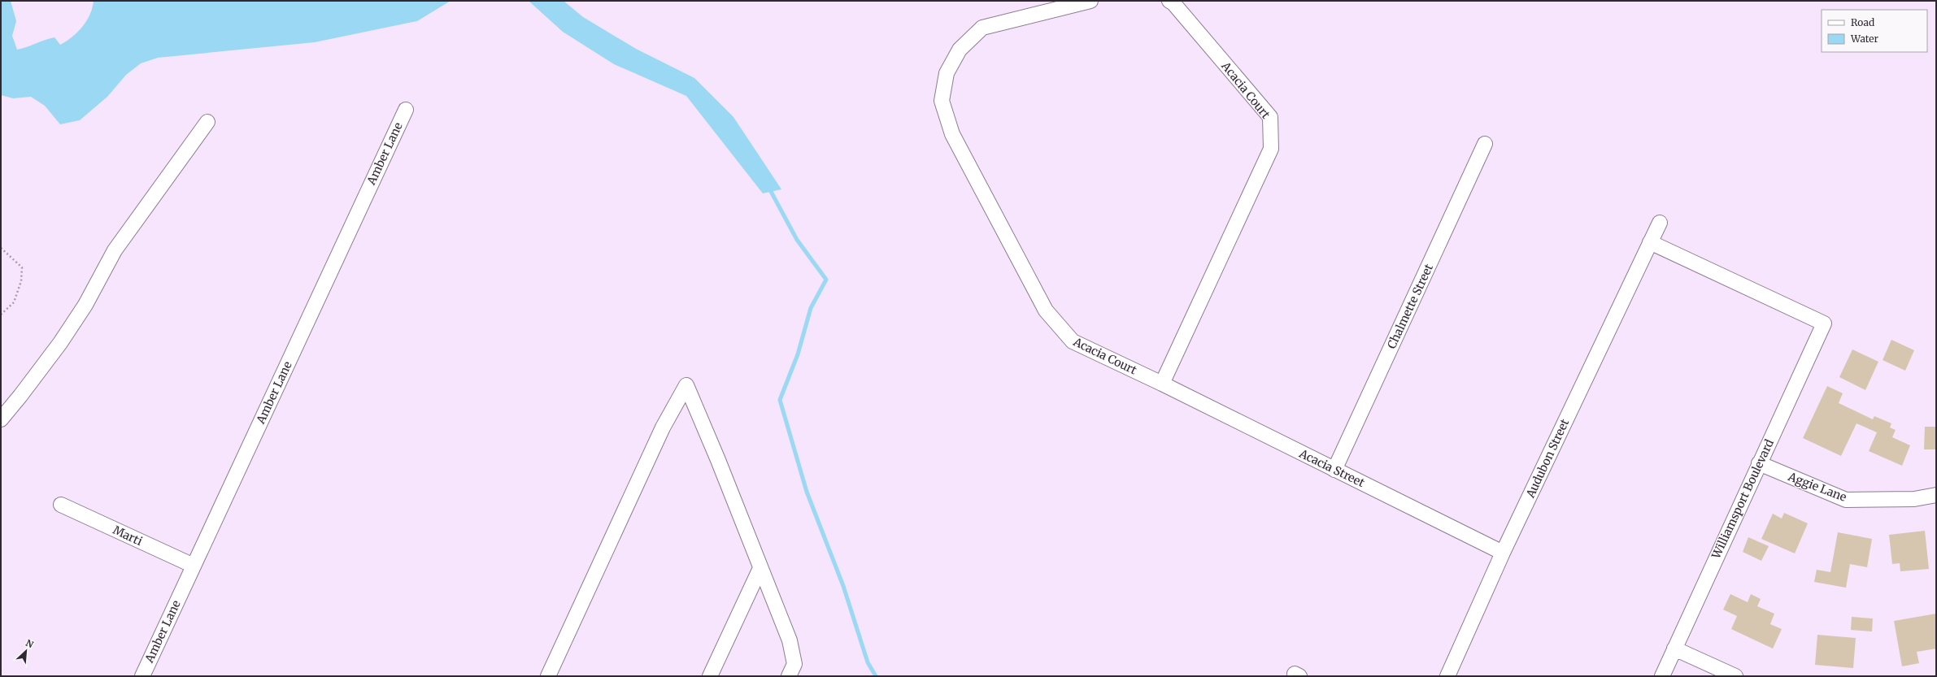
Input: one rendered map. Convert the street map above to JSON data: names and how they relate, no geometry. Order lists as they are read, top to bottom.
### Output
{
  "streets": {
    "street": [
      "Acacia Court",
      "Amber Lane",
      "Chalmette Street",
      "Audubon Street",
      "Acacia Street",
      "Aggie Lane",
      "Williamsport Boulevard",
      "Marti"
    ]
  },
  "crossings": [
    ["Acacia Court", "Acacia Street"],
    ["Amber Lane", "Marti"],
    ["Chalmette Street", "Acacia Street"],
    ["Audubon Street", "Acacia Street"],
    ["Audubon Street", "Williamsport Boulevard"],
    ["Aggie Lane", "Williamsport Boulevard"]
  ],
  "legend": ["Road", "Water"],
  "north": "top right"
}
